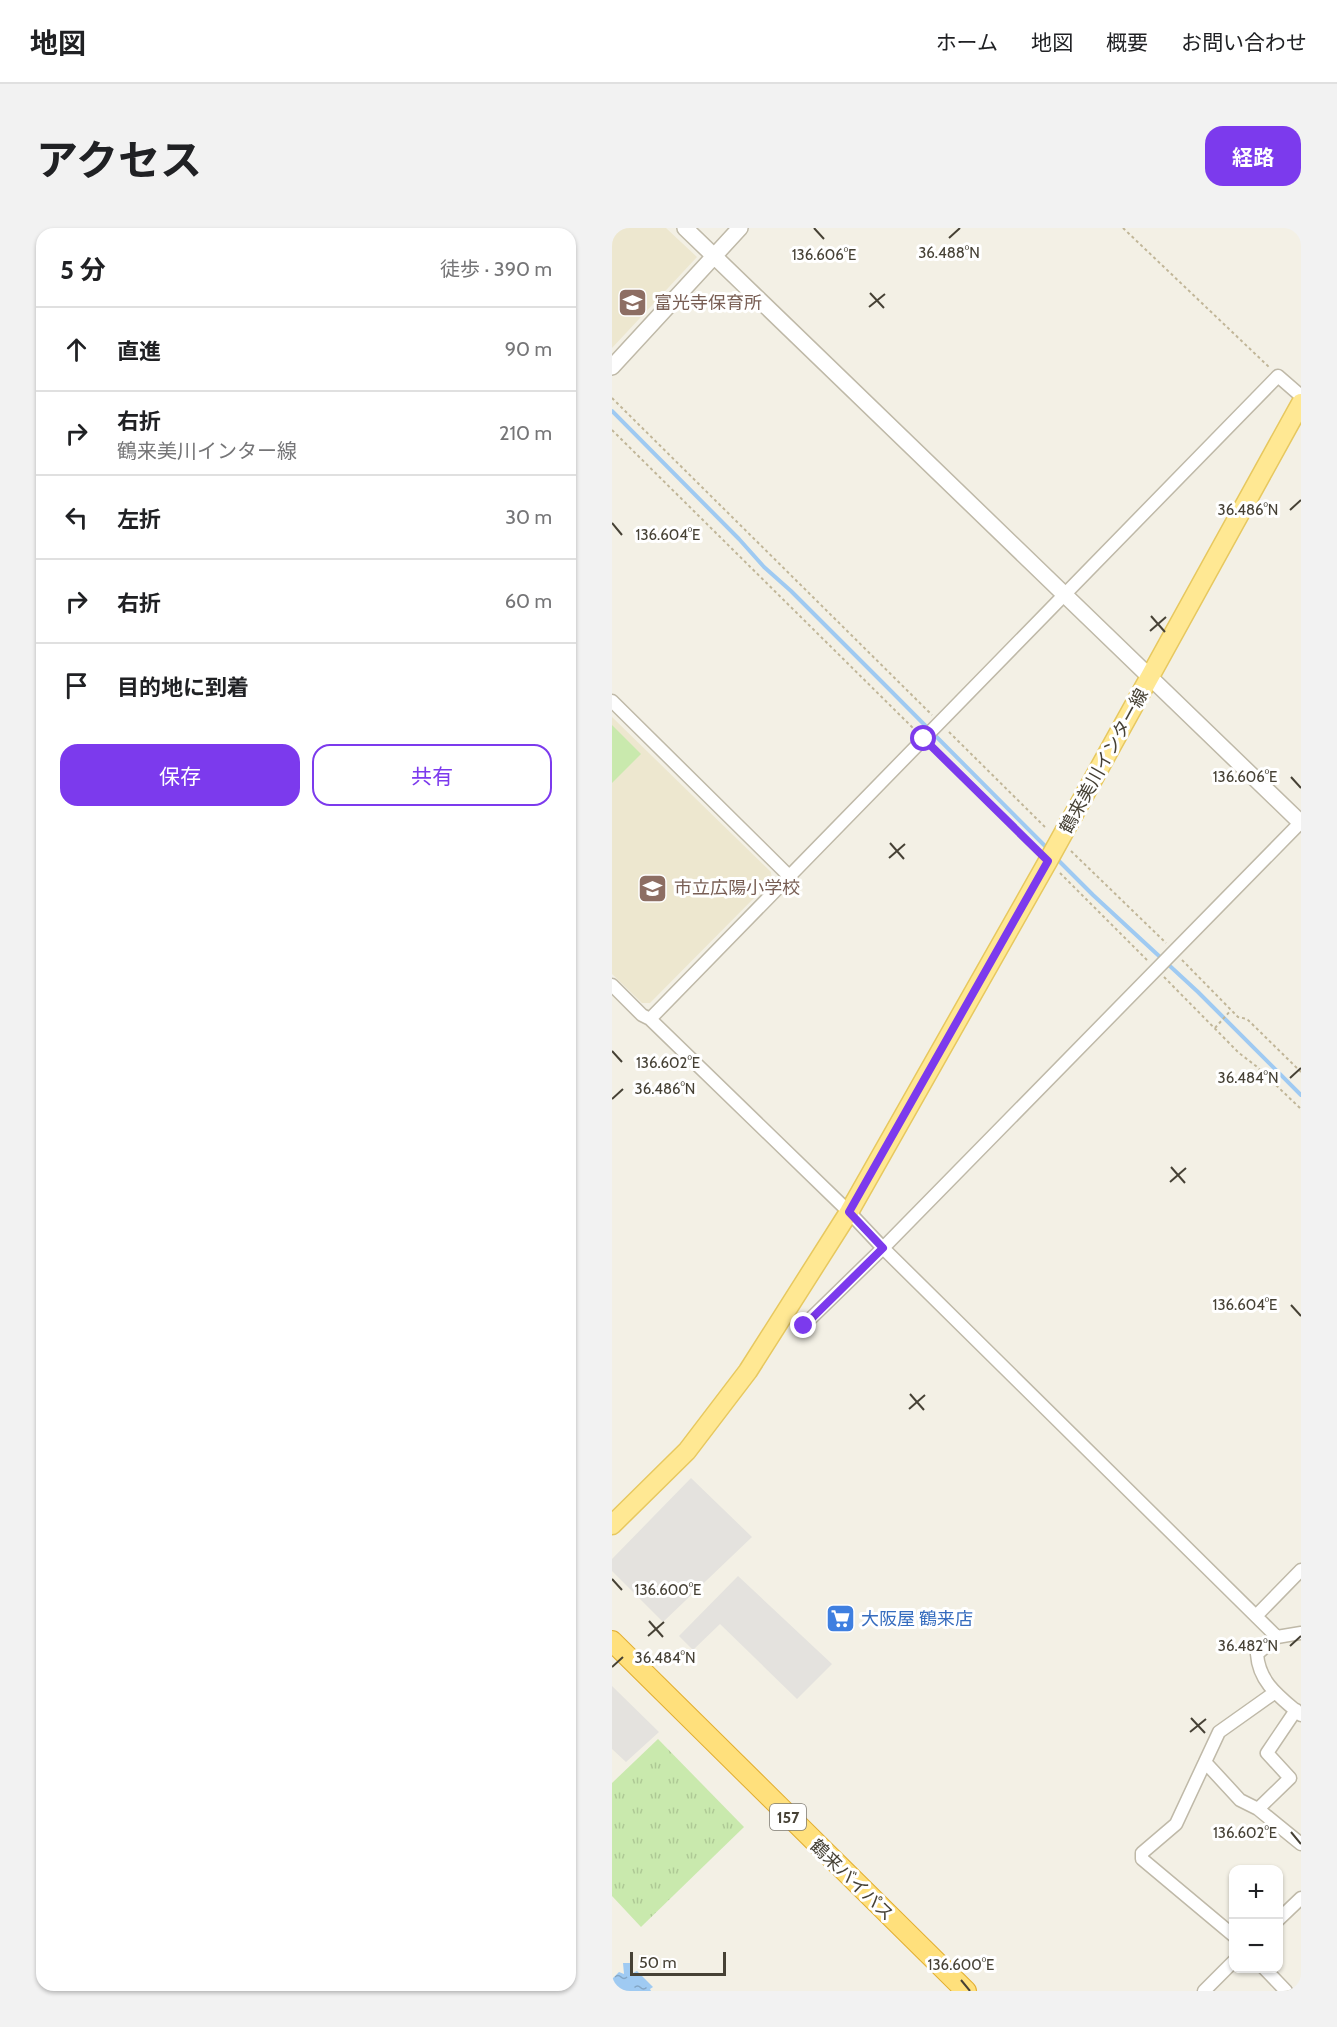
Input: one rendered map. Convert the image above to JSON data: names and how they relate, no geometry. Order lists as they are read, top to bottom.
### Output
{
  "streets": {
    "highway": ["157", "鶴来バイパス"],
    "main road": ["鶴来美川インター線"]
  },
  "places": {
    "school or university": ["富光寺保育所", "市立広陽小学校"],
    "supermarket": ["大阪屋 鶴来店"]
  },
  "scale_bar": "50 m",
  "page": {
    "header": "地図",
    "nav": [
      "ホーム",
      "地図",
      "概要",
      "お問い合わせ"
    ],
    "title": "アクセス",
    "buttons": [
      "経路",
      ["保存", "共有"]
    ],
    "heading": ["5 分", "徒歩 · 390 m"],
    "list": [
      ["直進", "90 m"],
      ["右折", "鶴来美川インター線", "210 m"],
      ["左折", "30 m"],
      ["右折", "60 m"],
      "目的地に到着"
    ],
    "map_buttons": ["+", "−"],
    "scale": "50 m"
  },
  "coordinates": [
    "36.488°N",
    "136.606°E",
    "36.486°N",
    "136.604°E",
    "136.602°E",
    "36.484°N",
    "136.600°E",
    "36.482°N"
  ]
}
